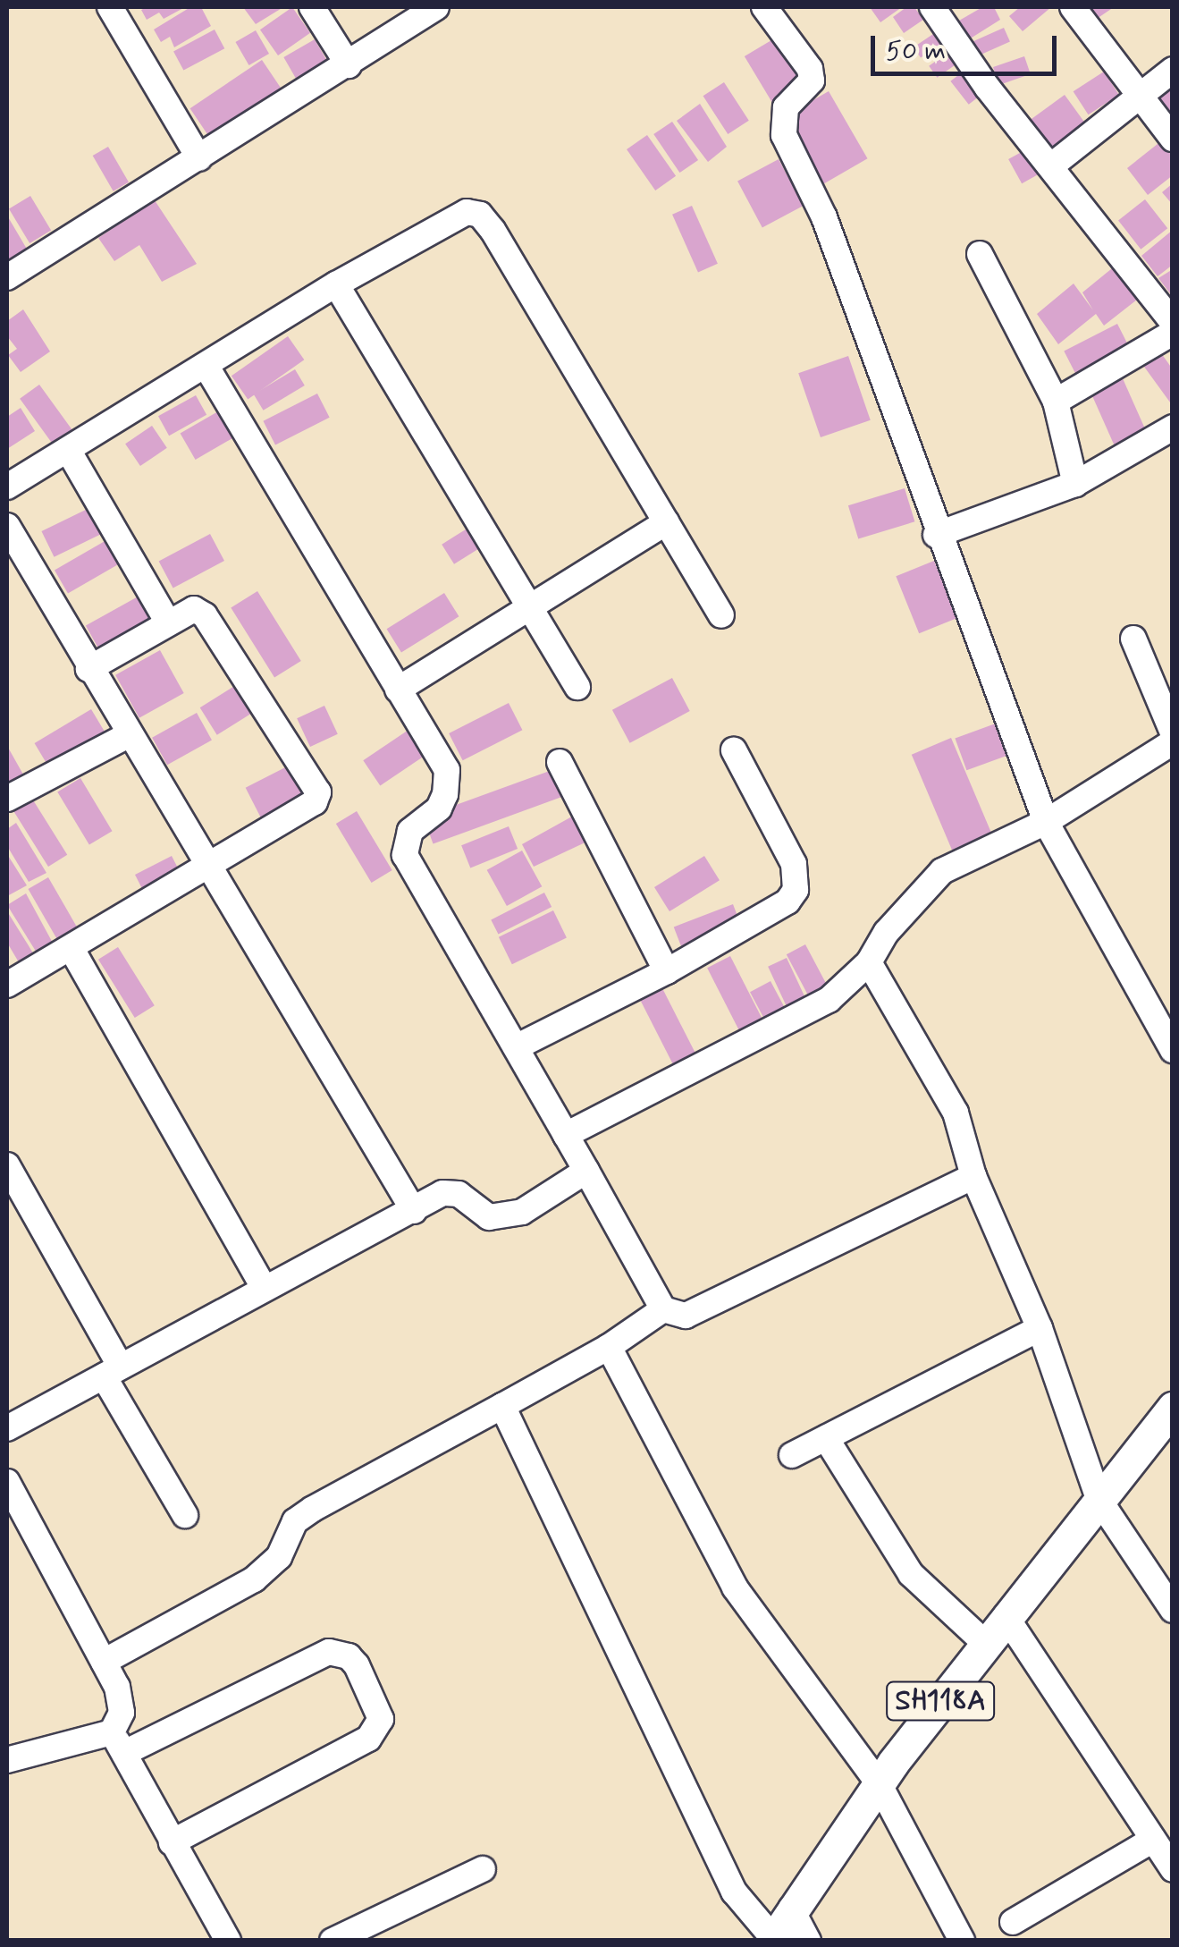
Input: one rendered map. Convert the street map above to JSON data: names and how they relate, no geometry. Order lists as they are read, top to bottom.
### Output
{
  "streets": {
    "main road": ["SH118A"]
  },
  "scale_bar": "50 m"
}
